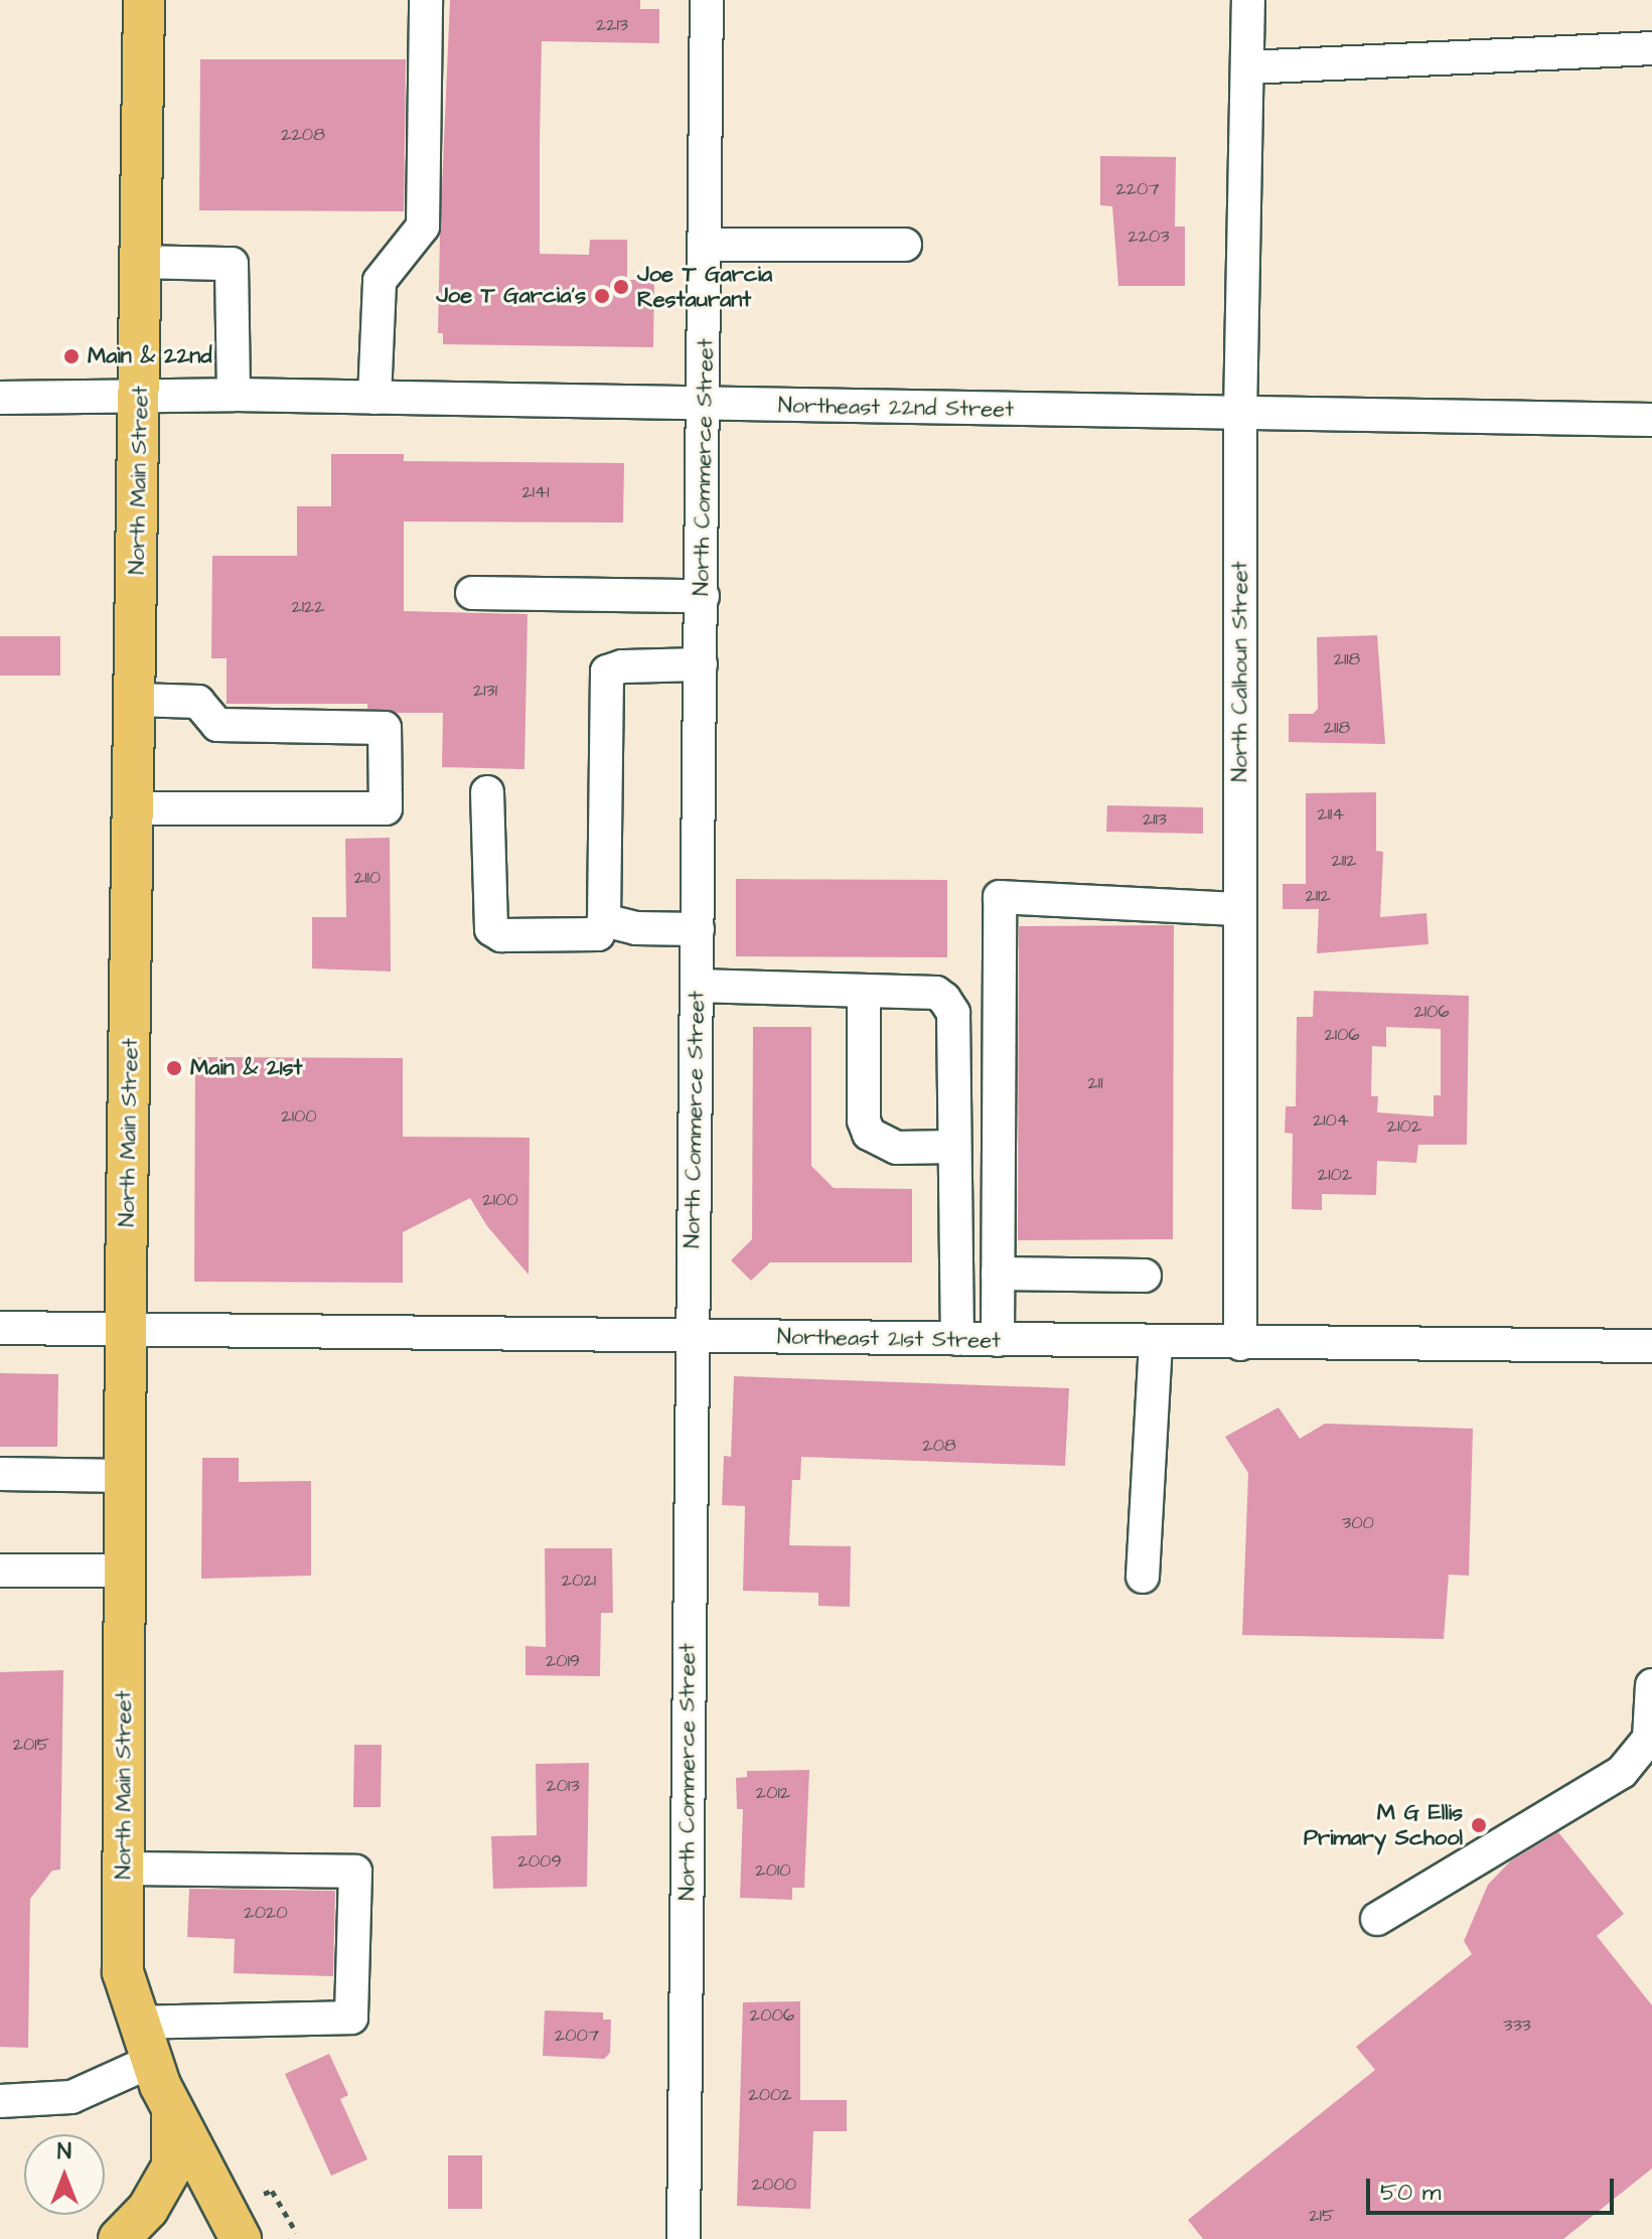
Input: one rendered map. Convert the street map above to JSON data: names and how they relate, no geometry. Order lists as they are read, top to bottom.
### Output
{
  "streets": {
    "main road": ["North Main Street"],
    "street": [
      "Northeast 22nd Street",
      "North Commerce Street",
      "North Calhoun Street",
      "Northeast 21st Street"
    ]
  },
  "crossings": [
    ["Northeast 22nd Street", "North Commerce Street"],
    ["Northeast 22nd Street", "North Main Street"],
    ["Northeast 22nd Street", "North Calhoun Street"],
    ["North Commerce Street", "Northeast 21st Street"],
    ["North Main Street", "Northeast 21st Street"],
    ["North Calhoun Street", "Northeast 21st Street"]
  ],
  "places": [
    "Joe T Garcia Restaurant",
    "Joe T Garcia's",
    "Main & 22nd",
    "Main & 21st",
    "M G Ellis Primary School"
  ],
  "house_numbers": [
    "2213",
    "2208",
    "2207",
    "2203",
    "2141",
    "2122",
    "2118",
    "2131",
    "2118",
    "2114",
    "2113",
    "2112",
    "2110",
    "2112",
    "2106",
    "2106",
    "211",
    "2100",
    "2104",
    "2102",
    "2102",
    "2100",
    "208",
    "300",
    "2021",
    "2019",
    "2015",
    "2013",
    "2012",
    "2009",
    "2010",
    "2020",
    "2006",
    "333",
    "2007",
    "2002",
    "2000",
    "215"
  ],
  "scale_bar": "50 m",
  "north": "top"
}
